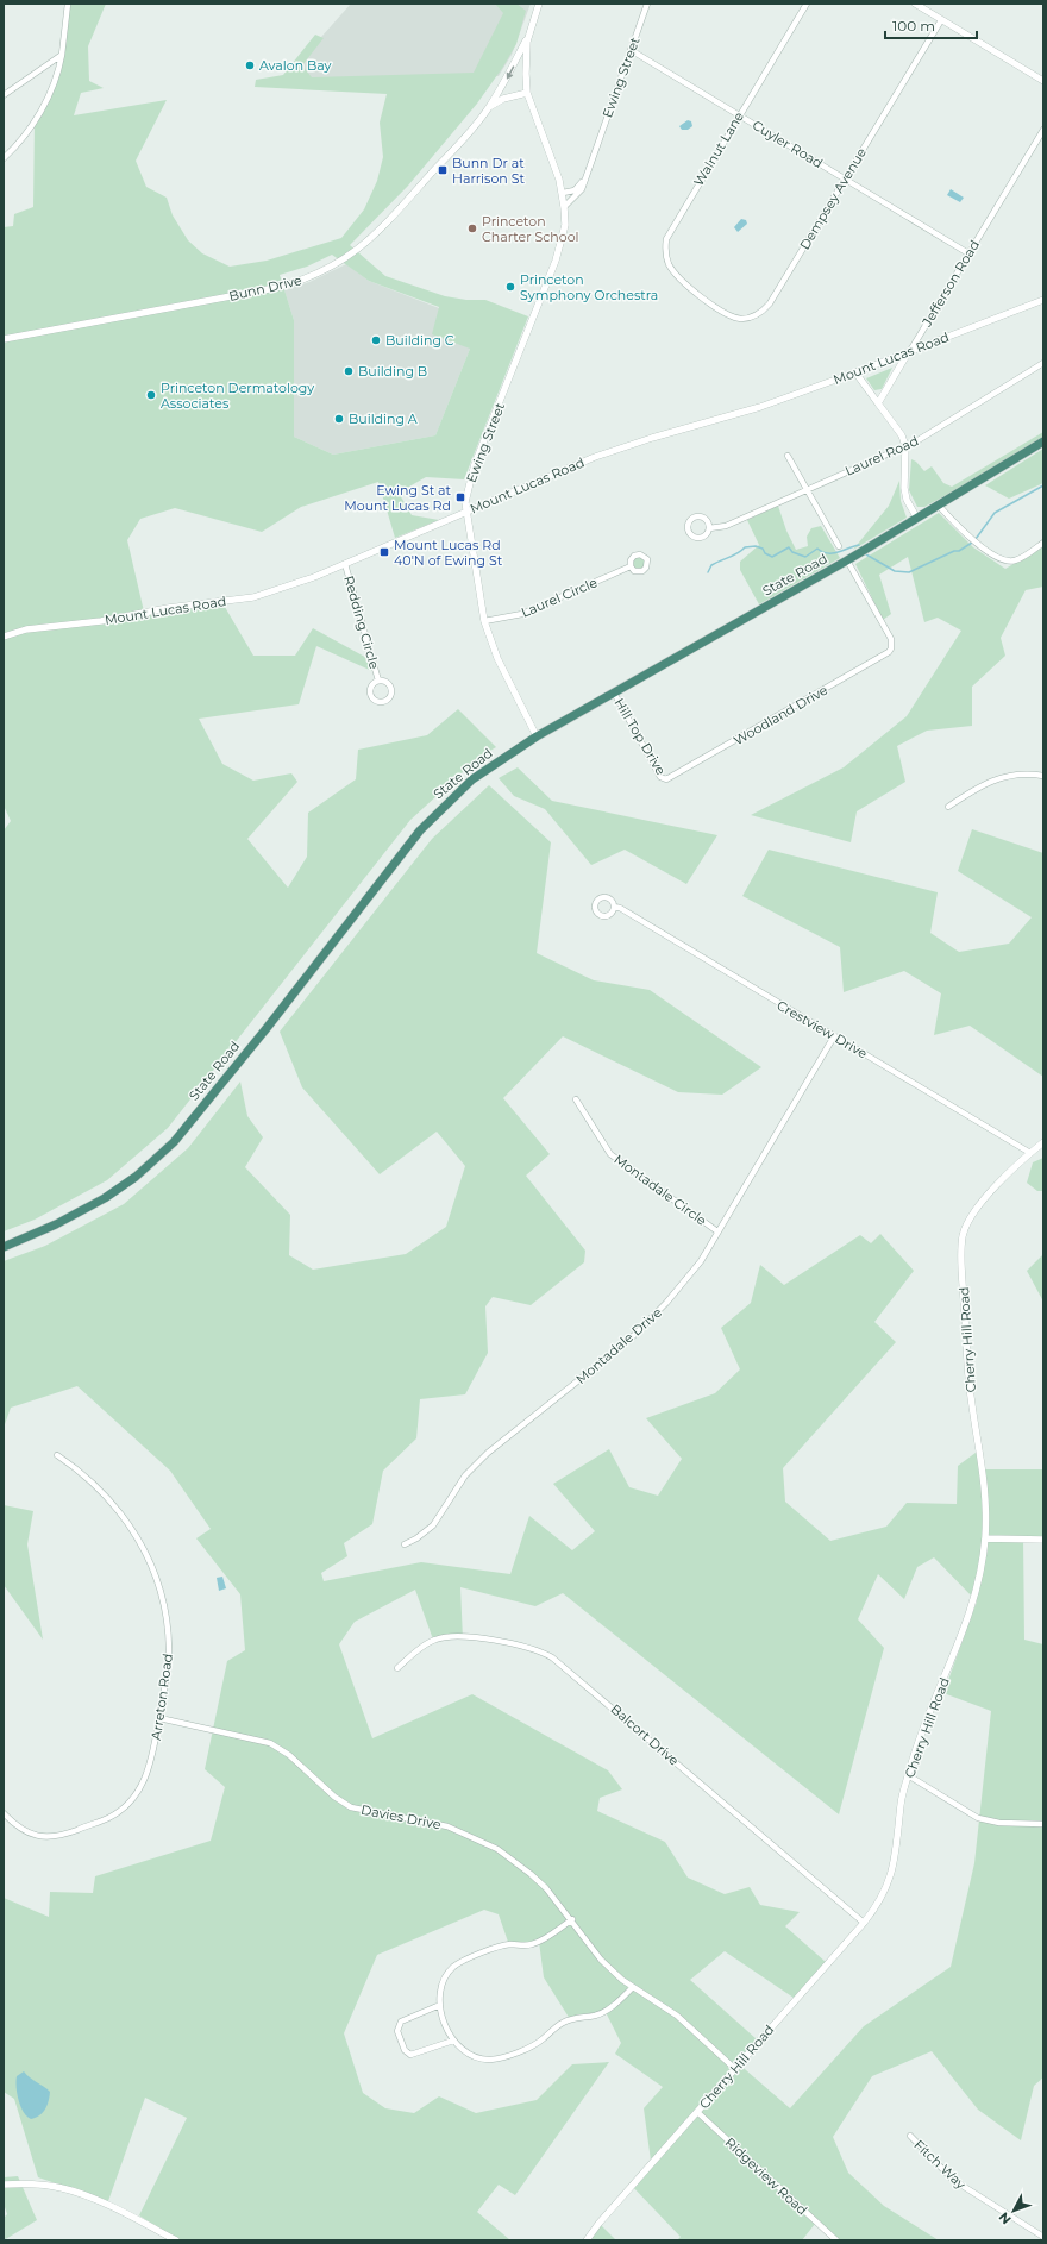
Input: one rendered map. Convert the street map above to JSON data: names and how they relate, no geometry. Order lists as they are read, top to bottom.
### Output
{
  "streets": {
    "highway": ["State Road"],
    "street": [
      "Ewing Street",
      "Cuyler Road",
      "Walnut Lane",
      "Dempsey Avenue",
      "Jefferson Road",
      "Bunn Drive",
      "Mount Lucas Road",
      "Laurel Road",
      "Laurel Circle",
      "Redding Circle",
      "Woodland Drive",
      "Hill Top Drive",
      "Crestview Drive",
      "Montadale Circle",
      "Cherry Hill Road",
      "Montadale Drive",
      "Arreton Road",
      "Balcort Drive",
      "Davies Drive",
      "Fitch Way",
      "Ridgeview Road"
    ]
  },
  "crossings": [
    ["Ewing Street", "Cuyler Road"],
    ["Ewing Street", "Bunn Drive"],
    ["Ewing Street", "Mount Lucas Road"],
    ["Ewing Street", "State Road"],
    ["Ewing Street", "Laurel Circle"],
    ["Cuyler Road", "Walnut Lane"],
    ["Cuyler Road", "Dempsey Avenue"],
    ["Cuyler Road", "Jefferson Road"],
    ["Walnut Lane", "Dempsey Avenue"],
    ["Jefferson Road", "Mount Lucas Road"],
    ["Mount Lucas Road", "Redding Circle"],
    ["State Road", "Woodland Drive"],
    ["State Road", "Hill Top Drive"],
    ["Woodland Drive", "Hill Top Drive"],
    ["Crestview Drive", "Cherry Hill Road"],
    ["Crestview Drive", "Montadale Drive"],
    ["Montadale Circle", "Montadale Drive"],
    ["Cherry Hill Road", "Balcort Drive"],
    ["Cherry Hill Road", "Davies Drive"],
    ["Cherry Hill Road", "Ridgeview Road"],
    ["Arreton Road", "Davies Drive"]
  ],
  "places": {
    "other": [
      "Avalon Bay",
      "Princeton Charter School",
      "Princeton Symphony Orchestra",
      "Building C",
      "Building B",
      "Princeton Dermatology Associates",
      "Building A"
    ],
    "transit": ["Bunn Dr at Harrison St", "Ewing St at Mount Lucas Rd", "Mount Lucas Rd 40'N of Ewing St"]
  },
  "scale_bar": "100 m",
  "north": "bottom left"
}
